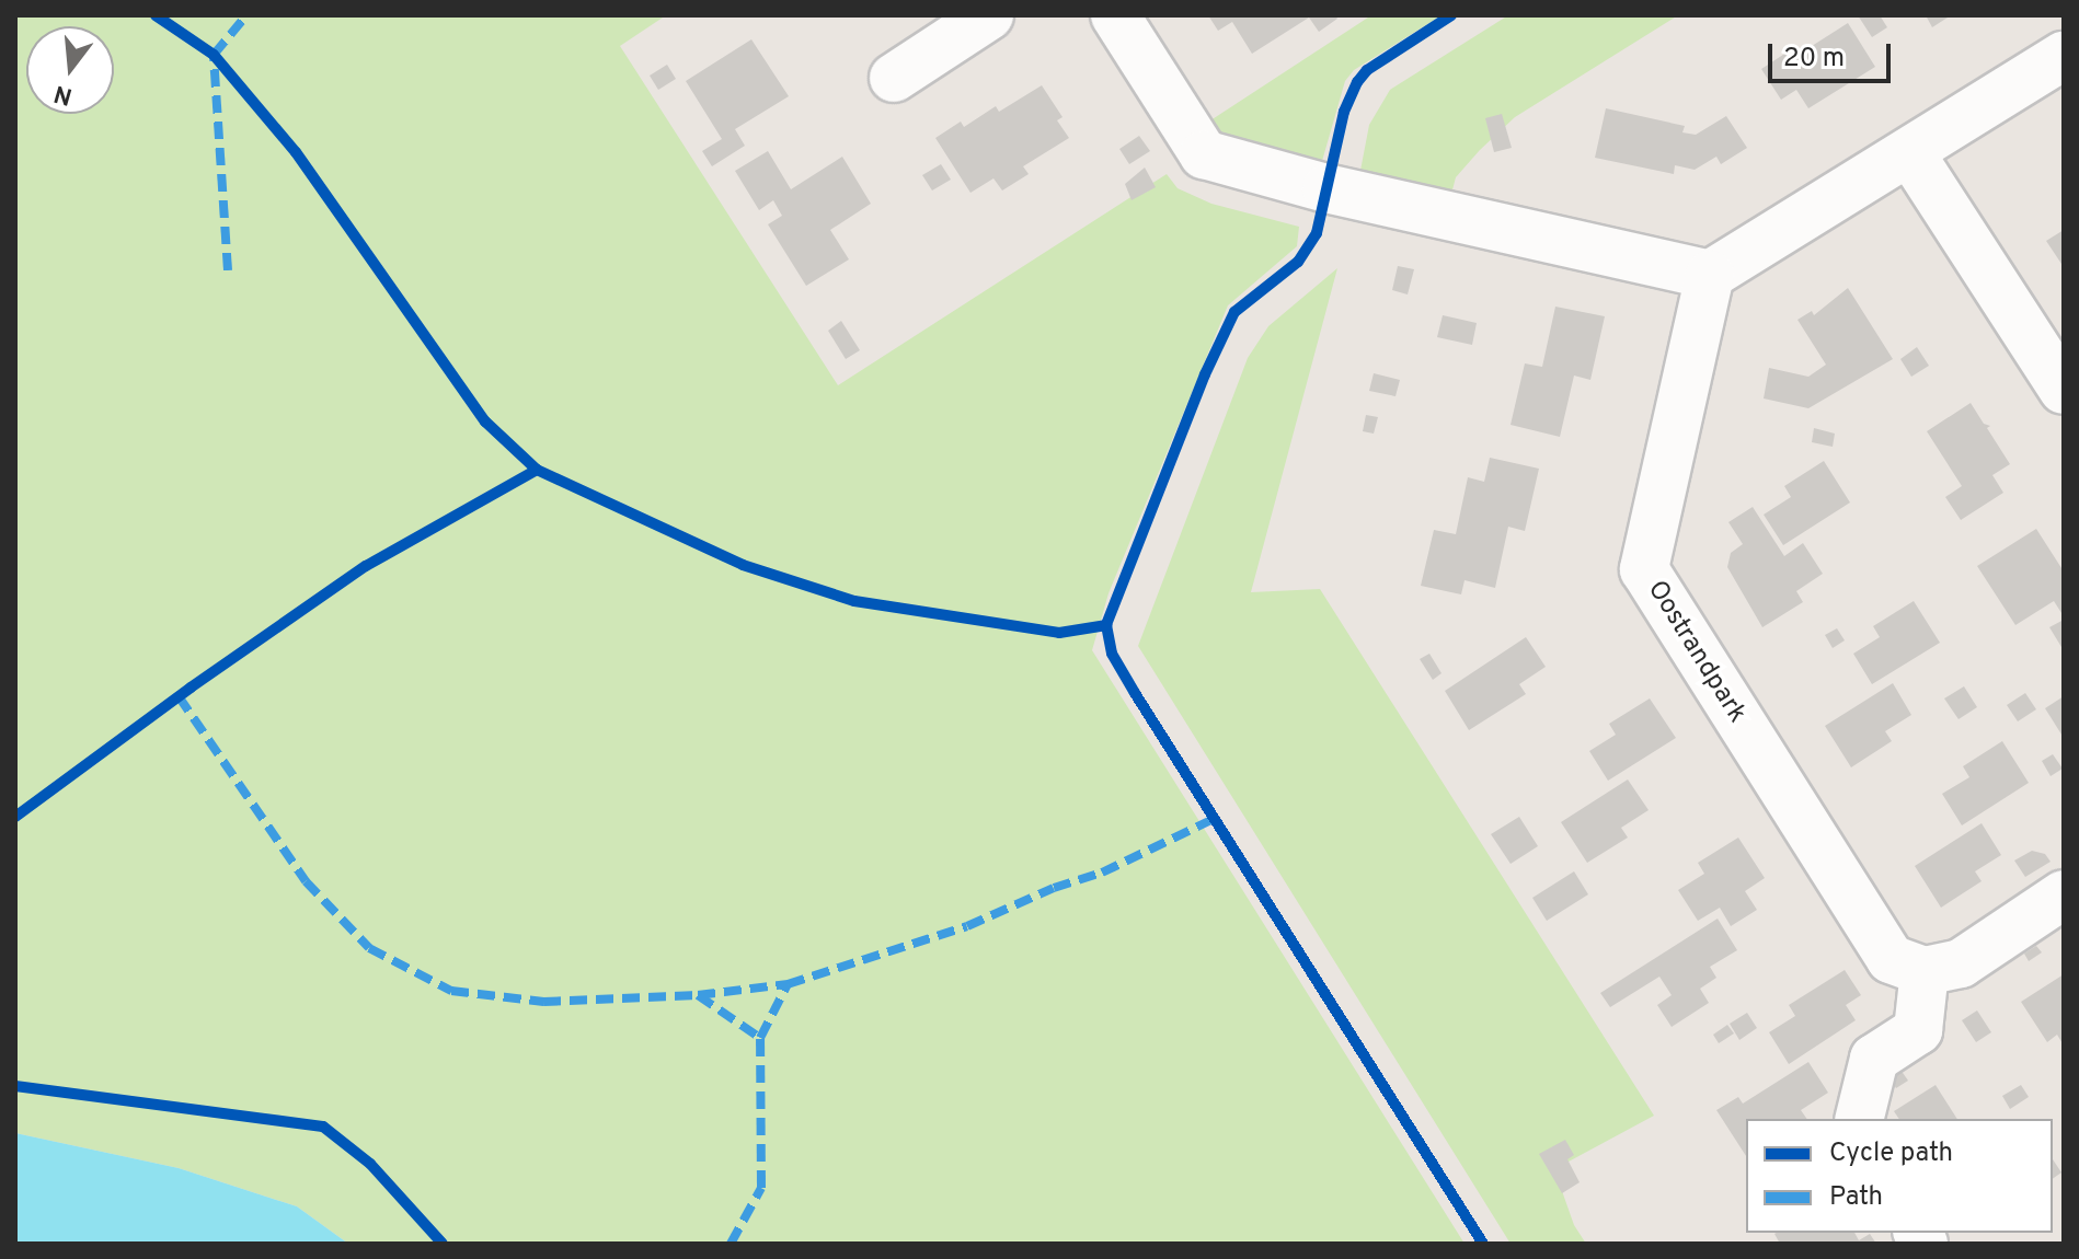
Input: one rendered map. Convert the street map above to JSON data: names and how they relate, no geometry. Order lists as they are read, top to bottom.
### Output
{
  "streets": {
    "street": ["Oostrandpark"]
  },
  "legend": ["Cycle path", "Path"],
  "scale_bar": "20 m",
  "north": "bottom"
}
